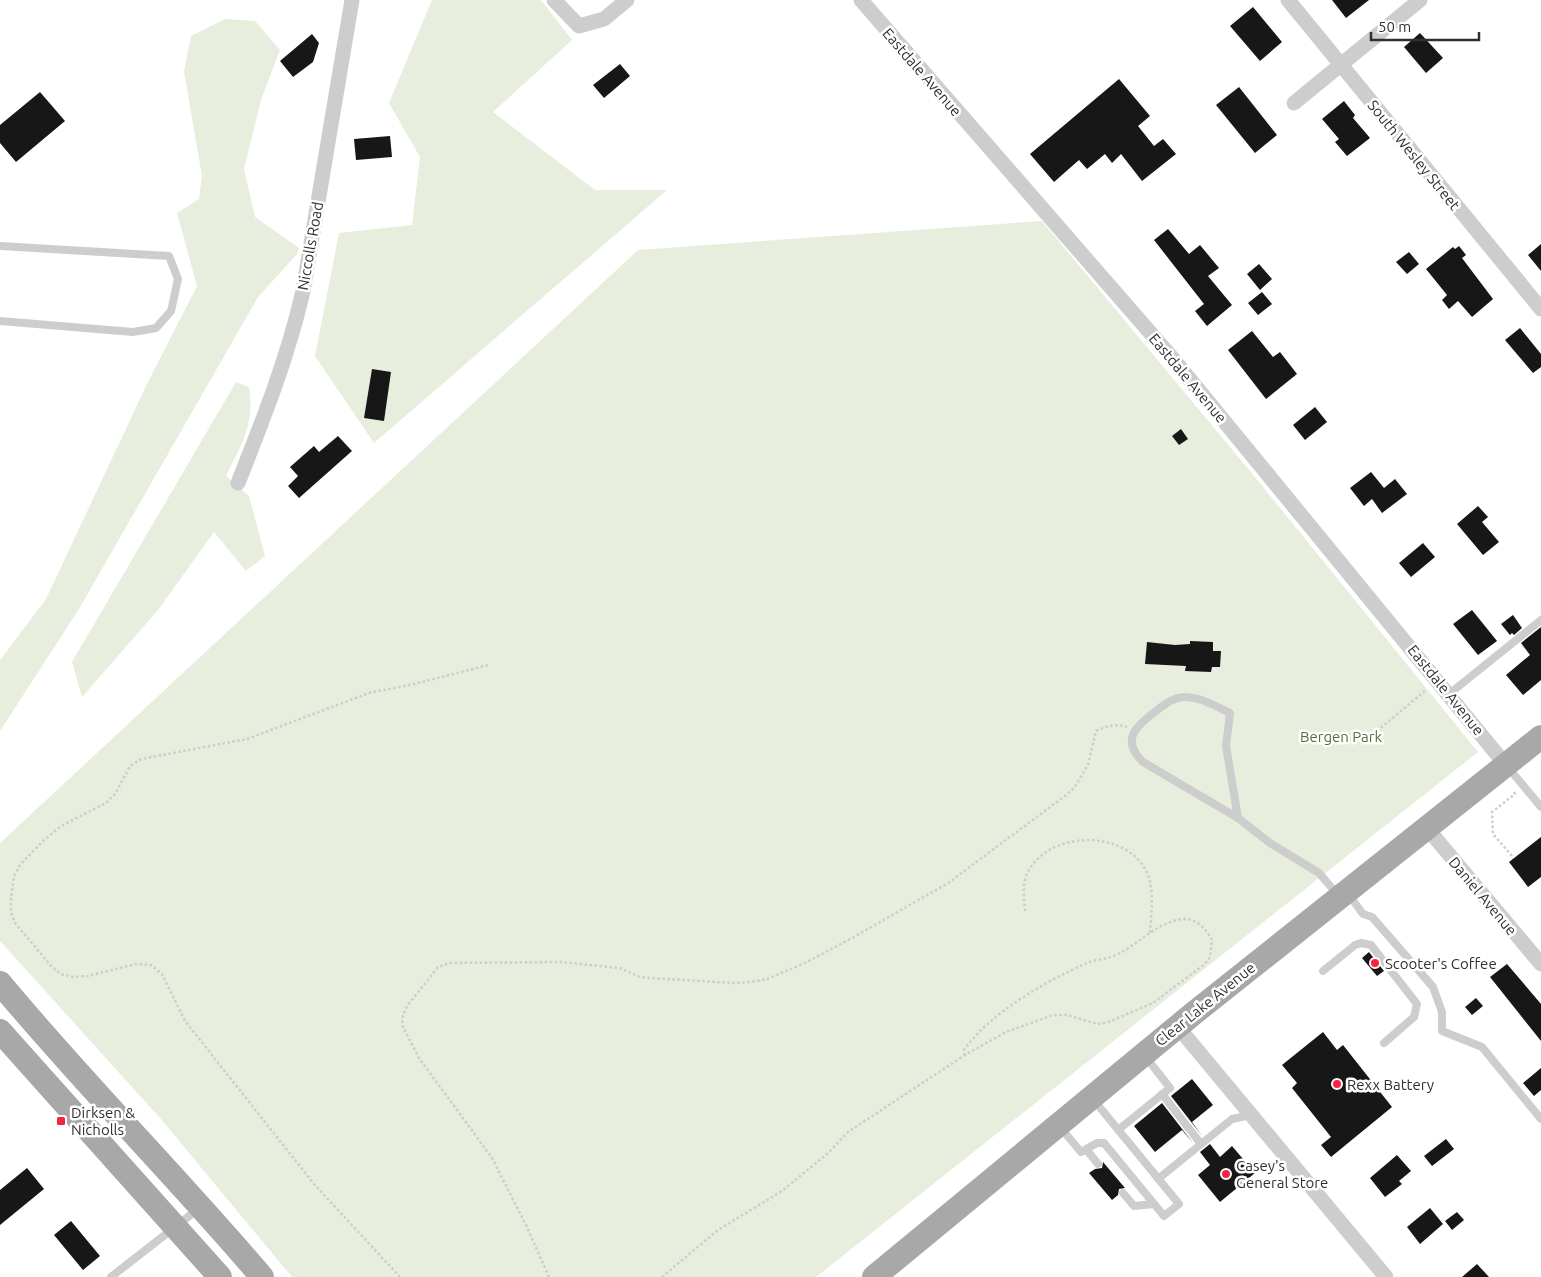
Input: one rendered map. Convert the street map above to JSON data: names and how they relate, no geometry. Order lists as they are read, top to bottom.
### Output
{
  "streets": {
    "main road": ["Clear Lake Avenue"],
    "street": [
      "Eastdale Avenue",
      "South Wesley Street",
      "Niccolls Road",
      "Daniel Avenue"
    ]
  },
  "crossings": [
    ["Eastdale Avenue", "Clear Lake Avenue"],
    ["Daniel Avenue", "Clear Lake Avenue"]
  ],
  "parks": ["Bergen Park"],
  "places": {
    "other": ["Scooter's Coffee", "Rexx Battery", "Casey's General Store"],
    "transit": ["Dirksen & Nicholls"]
  },
  "scale_bar": "50 m"
}
